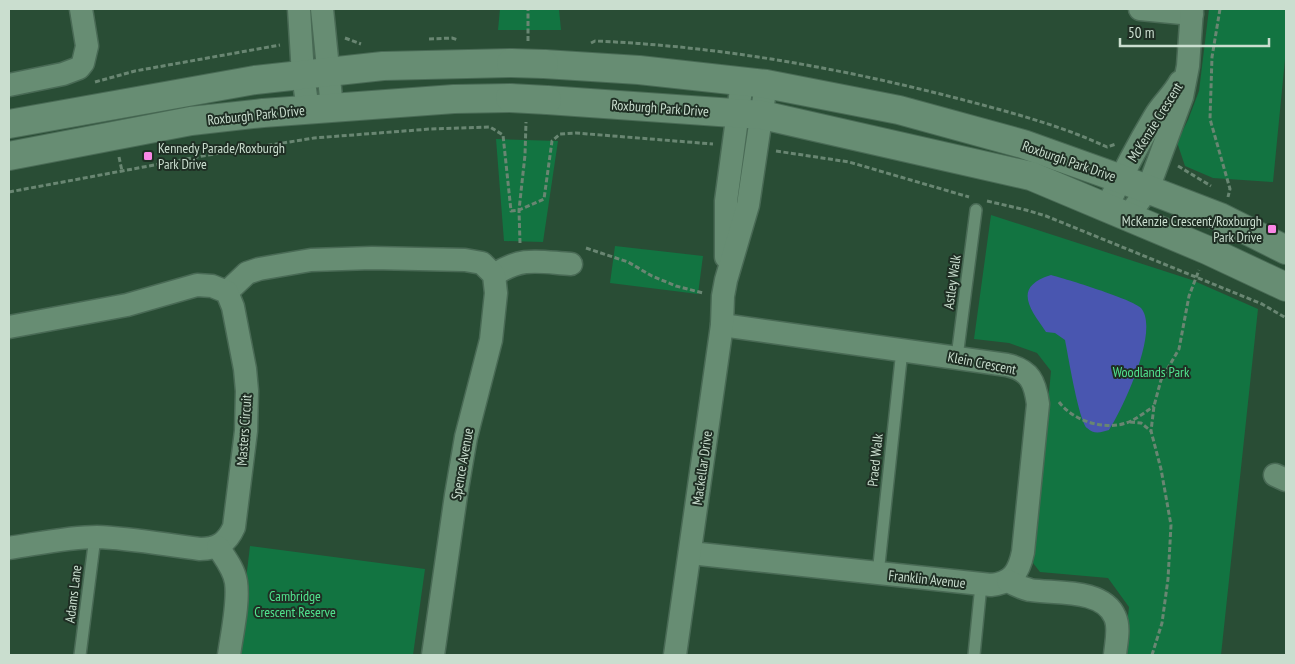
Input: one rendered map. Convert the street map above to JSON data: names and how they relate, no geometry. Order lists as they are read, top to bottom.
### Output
{
  "streets": {
    "street": [
      "Roxburgh Park Drive",
      "McKenzie Crescent",
      "Klein Crescent",
      "Masters Circuit",
      "Spence Avenue",
      "Mackellar Drive",
      "Franklin Avenue"
    ],
    "lane": ["Astley Walk", "Praed Walk", "Adams Lane"]
  },
  "crossings": [
    ["Roxburgh Park Drive", "McKenzie Crescent"],
    ["Roxburgh Park Drive", "Mackellar Drive"],
    ["Astley Walk", "Klein Crescent"],
    ["Klein Crescent", "Praed Walk"],
    ["Klein Crescent", "Mackellar Drive"],
    ["Klein Crescent", "Franklin Avenue"],
    ["Praed Walk", "Franklin Avenue"],
    ["Mackellar Drive", "Franklin Avenue"]
  ],
  "parks": ["Woodlands Park", "Cambridge Crescent Reserve"],
  "places": {
    "transit": ["Kennedy Parade/Roxburgh Park Drive", "McKenzie Crescent/Roxburgh Park Drive"]
  },
  "scale_bar": "50 m"
}
